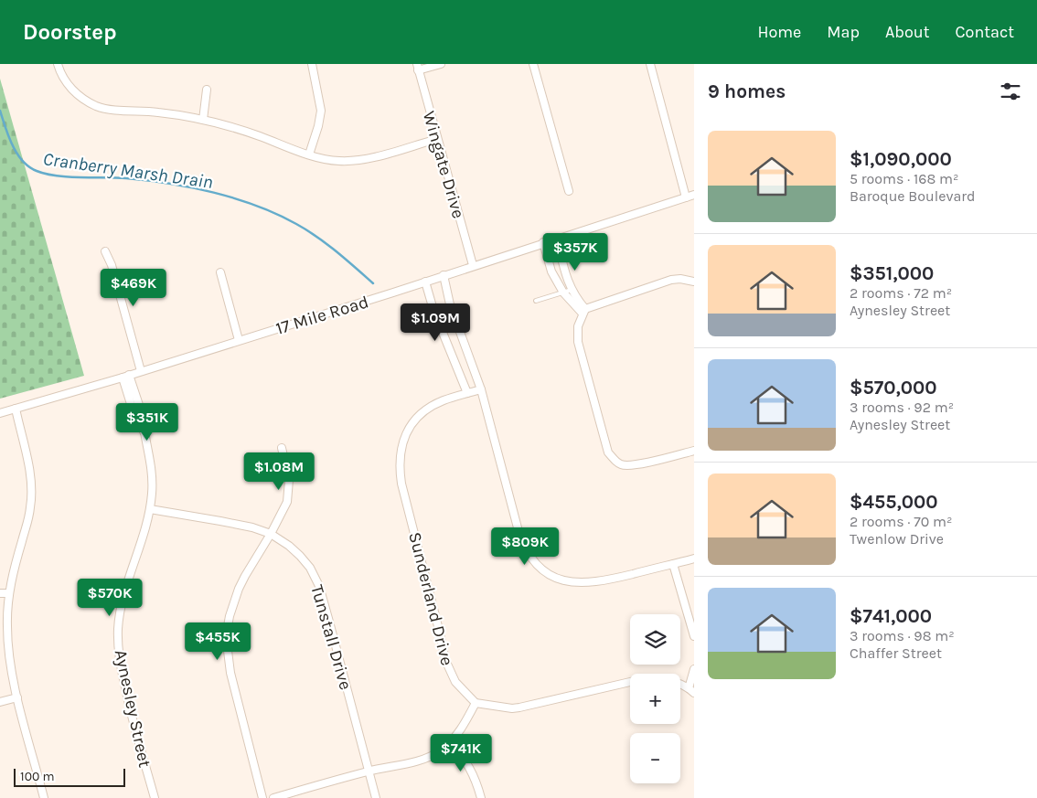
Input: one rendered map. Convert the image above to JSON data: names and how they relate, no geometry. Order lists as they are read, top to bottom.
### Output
{
  "streets": {
    "street": [
      "Wingate Drive",
      "17 Mile Road",
      "Sunderland Drive",
      "Tunstall Drive",
      "Aynesley Street"
    ]
  },
  "crossings": [
    ["Wingate Drive", "17 Mile Road"],
    ["17 Mile Road", "Aynesley Street"],
    ["Tunstall Drive", "Aynesley Street"]
  ],
  "water": ["Cranberry Marsh Drain"],
  "scale_bar": "100 m",
  "page": {
    "header": "Doorstep",
    "nav": [
      "Home",
      "Map",
      "About",
      "Contact"
    ],
    "heading": "9 homes",
    "list": [
      {
        "name": "$1,090,000",
        "note": "5 rooms · 168 m² · Baroque Boulevard"
      },
      {
        "name": "$351,000",
        "note": "2 rooms · 72 m² · Aynesley Street"
      },
      {
        "name": "$570,000",
        "note": "3 rooms · 92 m² · Aynesley Street"
      },
      {
        "name": "$455,000",
        "note": "2 rooms · 70 m² · Twenlow Drive"
      },
      {
        "name": "$741,000",
        "note": "3 rooms · 98 m² · Chaffer Street"
      }
    ],
    "price": [
      "$357K",
      "$469K",
      "$1.09M",
      "$351K",
      "$1.08M",
      "$809K",
      "$570K",
      "$455K",
      "$741K"
    ],
    "map_buttons": ["+", "−"],
    "scale": "100 m"
  }
}
